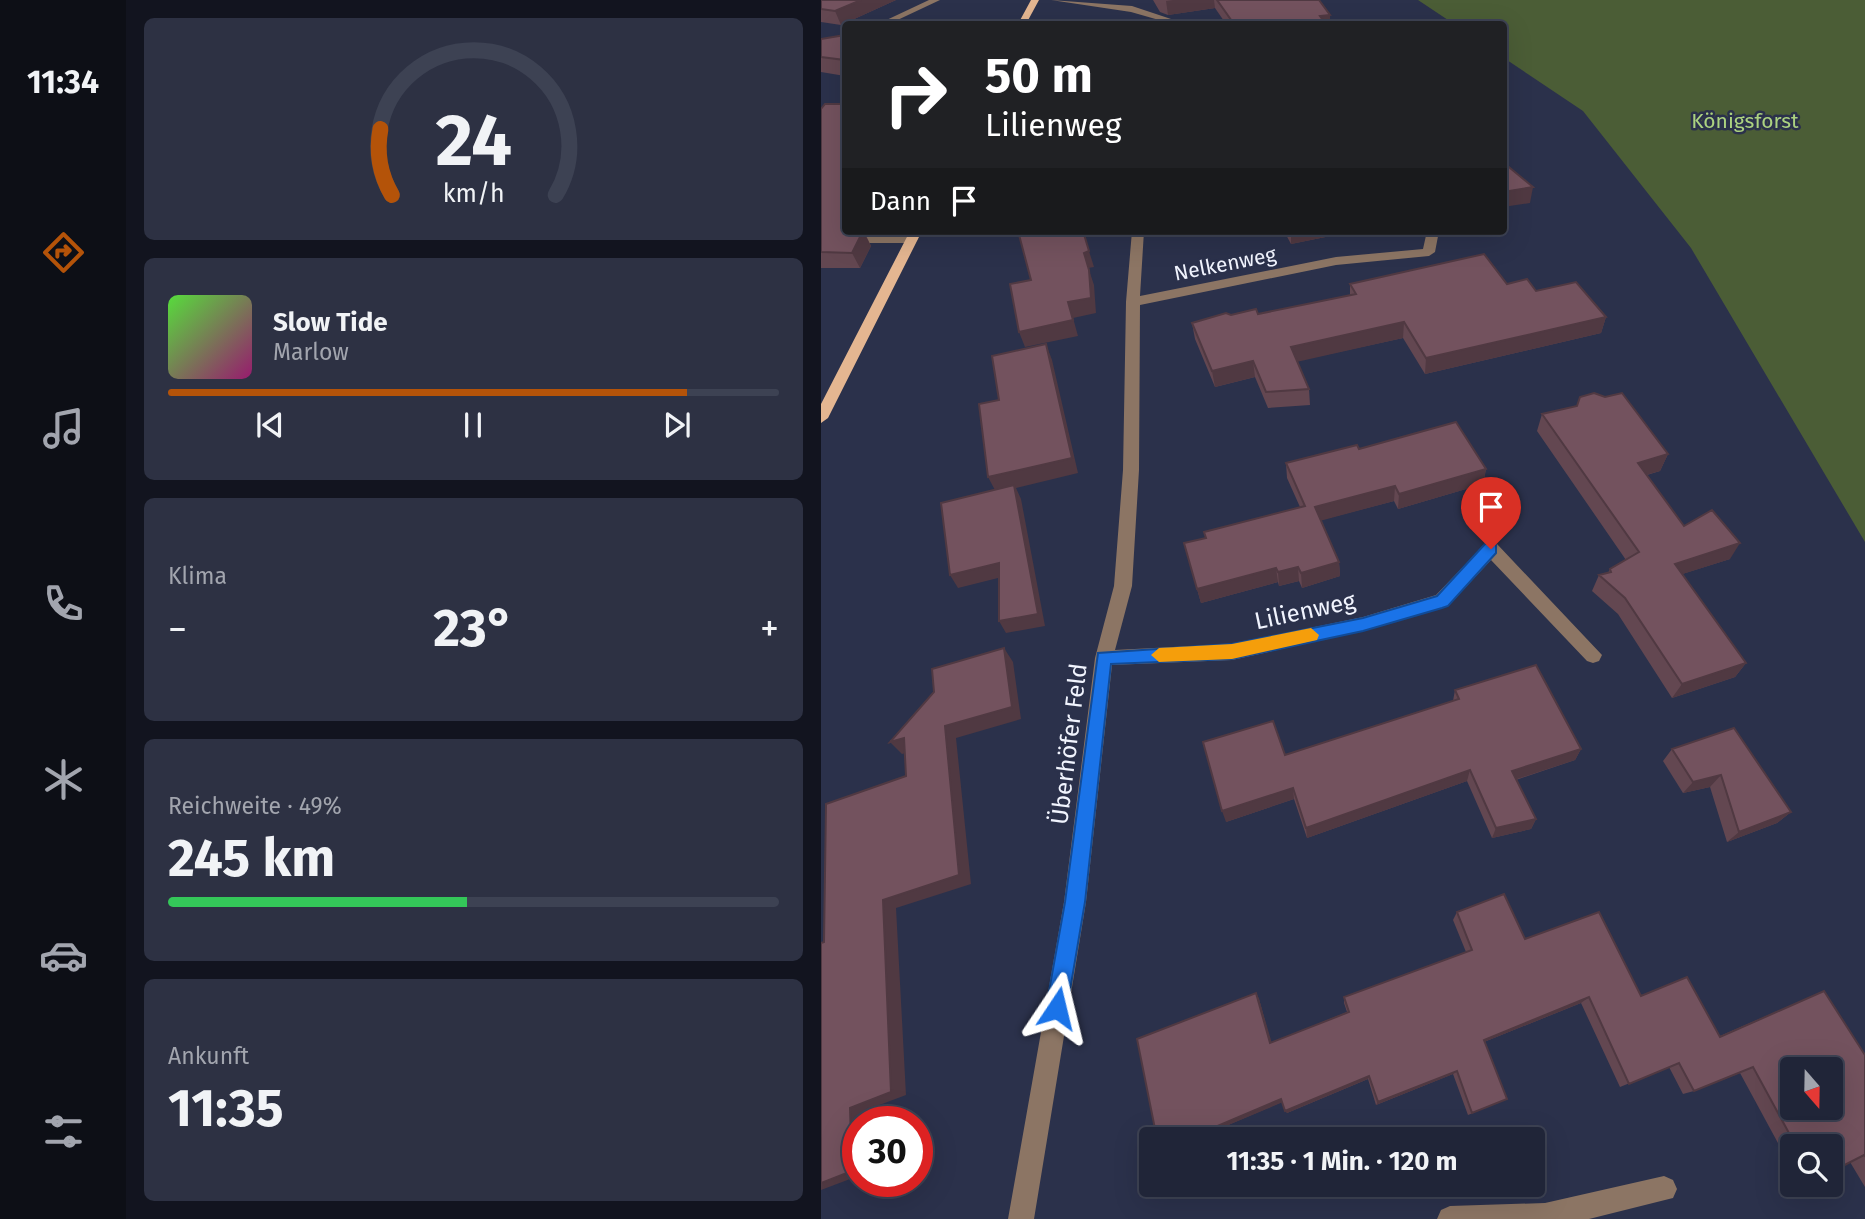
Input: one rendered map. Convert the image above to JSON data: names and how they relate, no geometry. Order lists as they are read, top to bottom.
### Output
{
  "streets": {
    "street": ["Nelkenweg", "Lilienweg", "Überhöfer Feld"]
  },
  "crossings": [
    ["Nelkenweg", "Überhöfer Feld"],
    ["Lilienweg", "Überhöfer Feld"]
  ],
  "parks": ["Königsforst"],
  "north": "bottom",
  "page": {
    "tabs": "11:34",
    "turn": ["50 m", "Lilienweg"],
    "then": "Dann",
    "song": ["Slow Tide", "Marlow"],
    "tile": [
      "Klima",
      ["Reichweite · 49%", "245 km"],
      ["Ankunft", "11:35"]
    ],
    "heat": ["−", "23°", "+"],
    "limit": "30",
    "trip": "11:35 · 1 Min. · 120 m",
    "gauge": ["24", "km/h"]
  }
}
